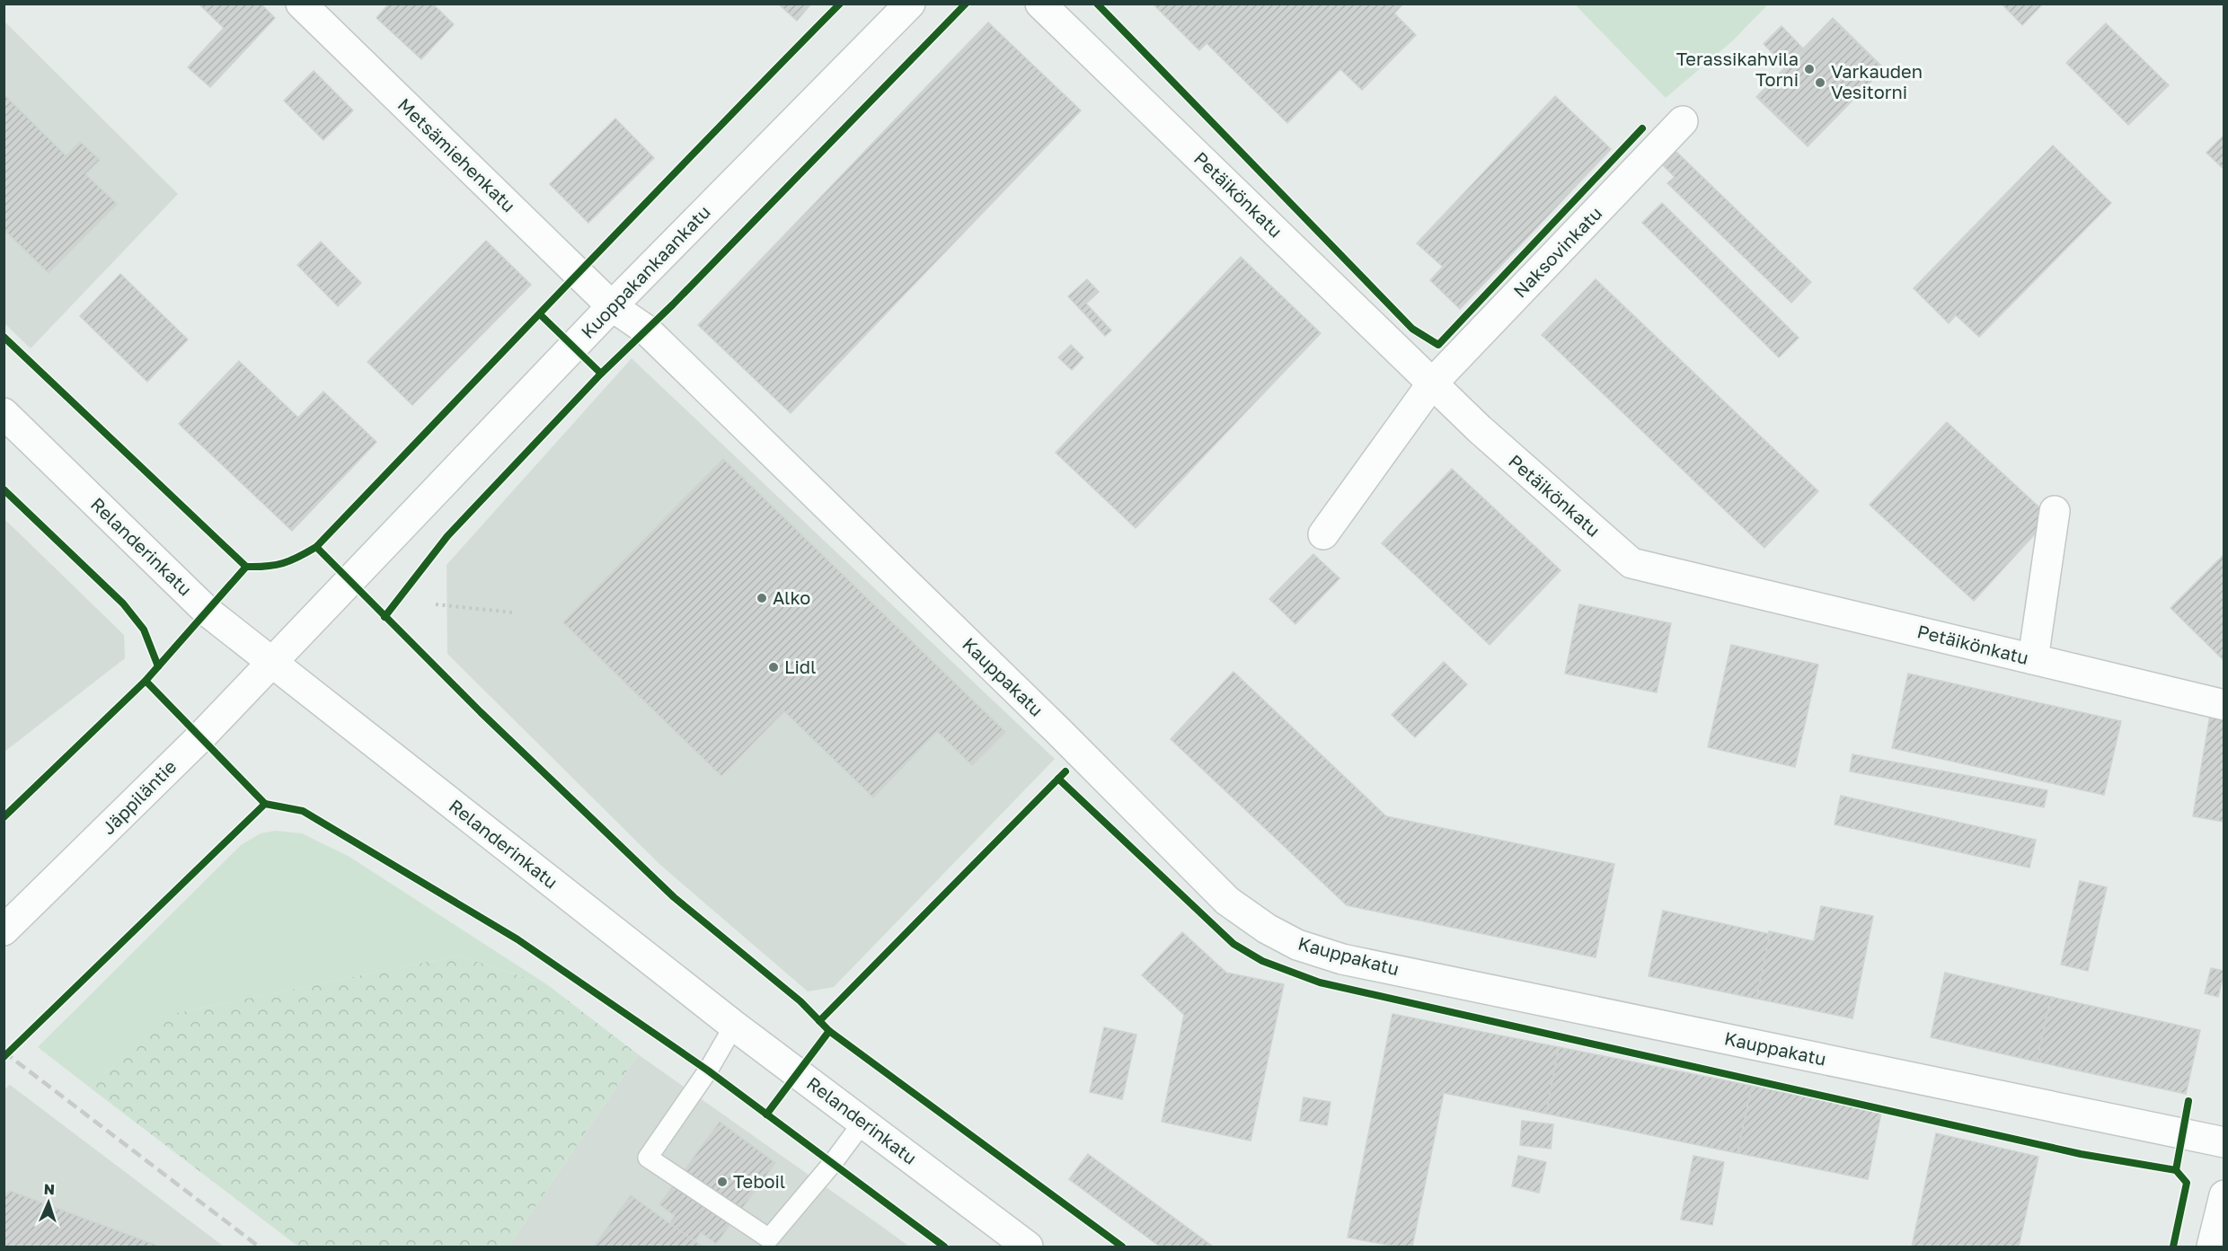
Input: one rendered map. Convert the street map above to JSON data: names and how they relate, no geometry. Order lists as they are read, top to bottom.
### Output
{
  "streets": {
    "street": [
      "Metsämiehenkatu",
      "Petäikönkatu",
      "Naksovinkatu",
      "Kuoppakankaankatu",
      "Relanderinkatu",
      "Kauppakatu",
      "Jäppiläntie"
    ]
  },
  "crossings": [
    ["Metsämiehenkatu", "Kuoppakankaankatu"],
    ["Metsämiehenkatu", "Kauppakatu"],
    ["Petäikönkatu", "Naksovinkatu"],
    ["Kuoppakankaankatu", "Relanderinkatu"],
    ["Kuoppakankaankatu", "Kauppakatu"],
    ["Kuoppakankaankatu", "Jäppiläntie"],
    ["Relanderinkatu", "Jäppiläntie"]
  ],
  "places": [
    "Terassikahvila Torni",
    "Varkauden Vesitorni",
    "Alko",
    "Lidl",
    "Teboil"
  ],
  "north": "top"
}
